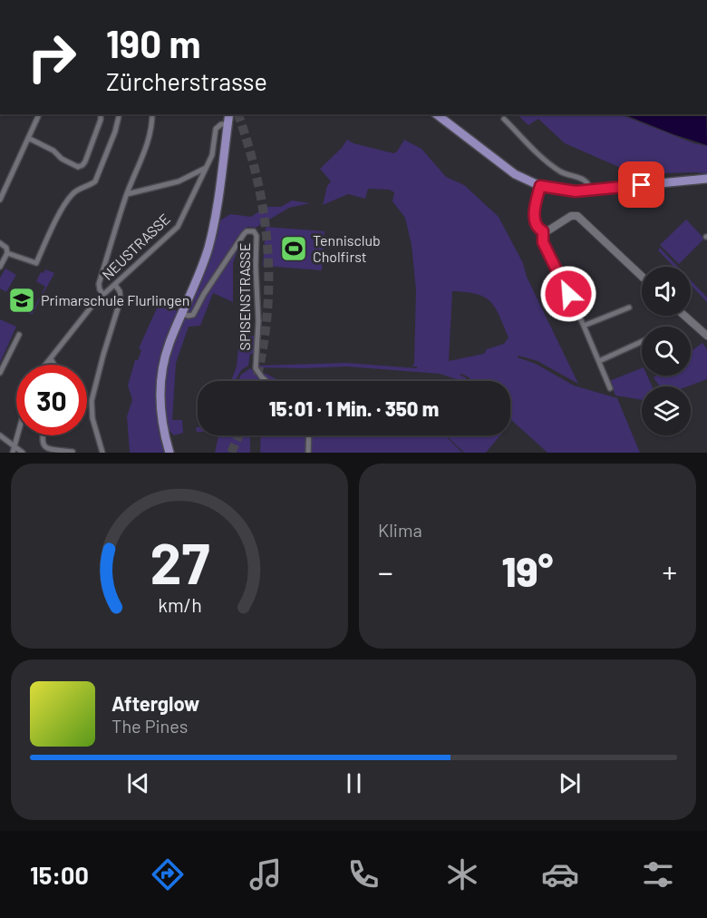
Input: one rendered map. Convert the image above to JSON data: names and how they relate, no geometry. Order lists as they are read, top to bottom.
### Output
{
  "streets": {
    "street": ["NEUSTRASSE", "SPISENSTRASSE"]
  },
  "places": {
    "sports": ["Tennisclub Cholfirst"],
    "school or university": ["Primarschule Flurlingen"]
  },
  "page": {
    "turn": ["190 m", "Zürcherstrasse"],
    "limit": "30",
    "trip": "15:01 · 1 Min. · 350 m",
    "tile": "Klima",
    "heat": ["−", "19°", "+"],
    "song": ["Afterglow", "The Pines"],
    "tabs": "15:00",
    "gauge": ["27", "km/h"]
  }
}
